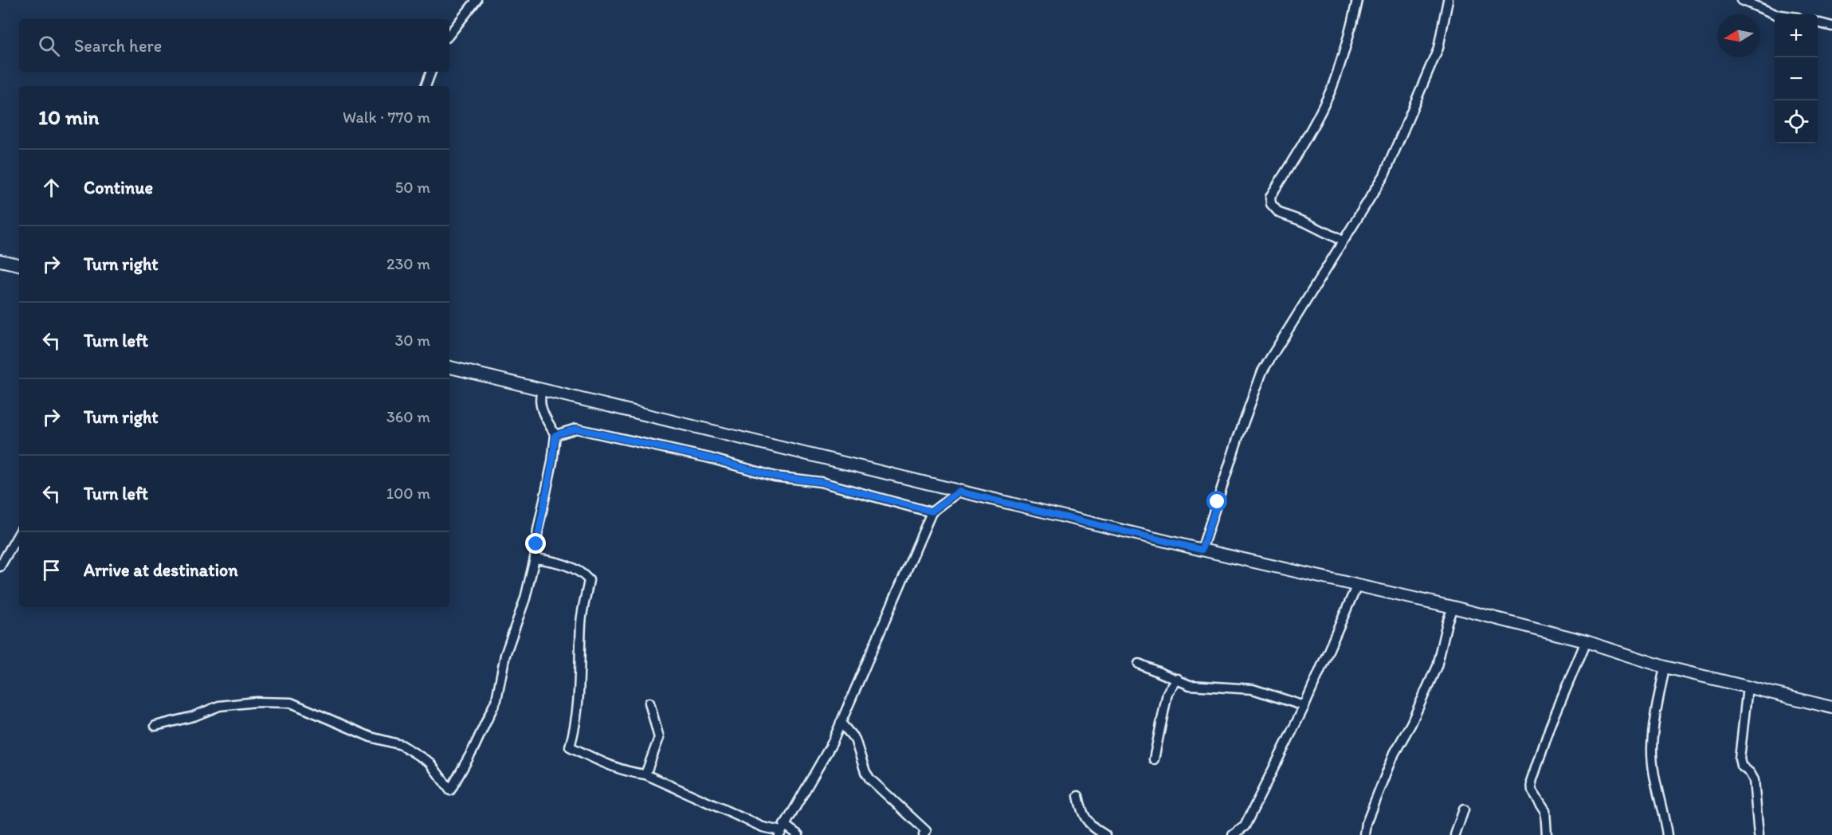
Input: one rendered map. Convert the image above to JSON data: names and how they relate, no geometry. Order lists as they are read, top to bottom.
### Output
{
  "north": "left",
  "page": {
    "map_buttons": ["+", "−"],
    "search": "Search here",
    "heading": ["10 min", "Walk · 770 m"],
    "list": [
      ["Continue", "50 m"],
      ["Turn right", "230 m"],
      ["Turn left", "30 m"],
      ["Turn right", "360 m"],
      ["Turn left", "100 m"],
      "Arrive at destination"
    ]
  }
}
